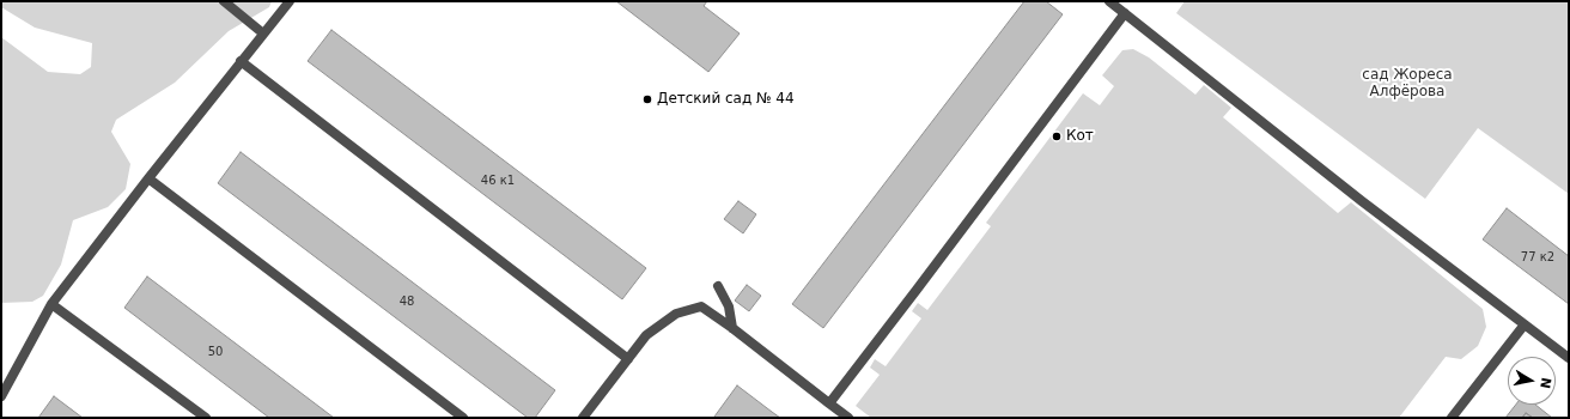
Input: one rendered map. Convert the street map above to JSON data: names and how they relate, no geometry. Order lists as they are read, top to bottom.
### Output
{
  "parks": ["сад Жореса Алфёрова"],
  "places": ["Детский сад № 44", "Кот"],
  "house_numbers": [
    "46 к1",
    "77 к2",
    "48",
    "50"
  ],
  "north": "right"
}
